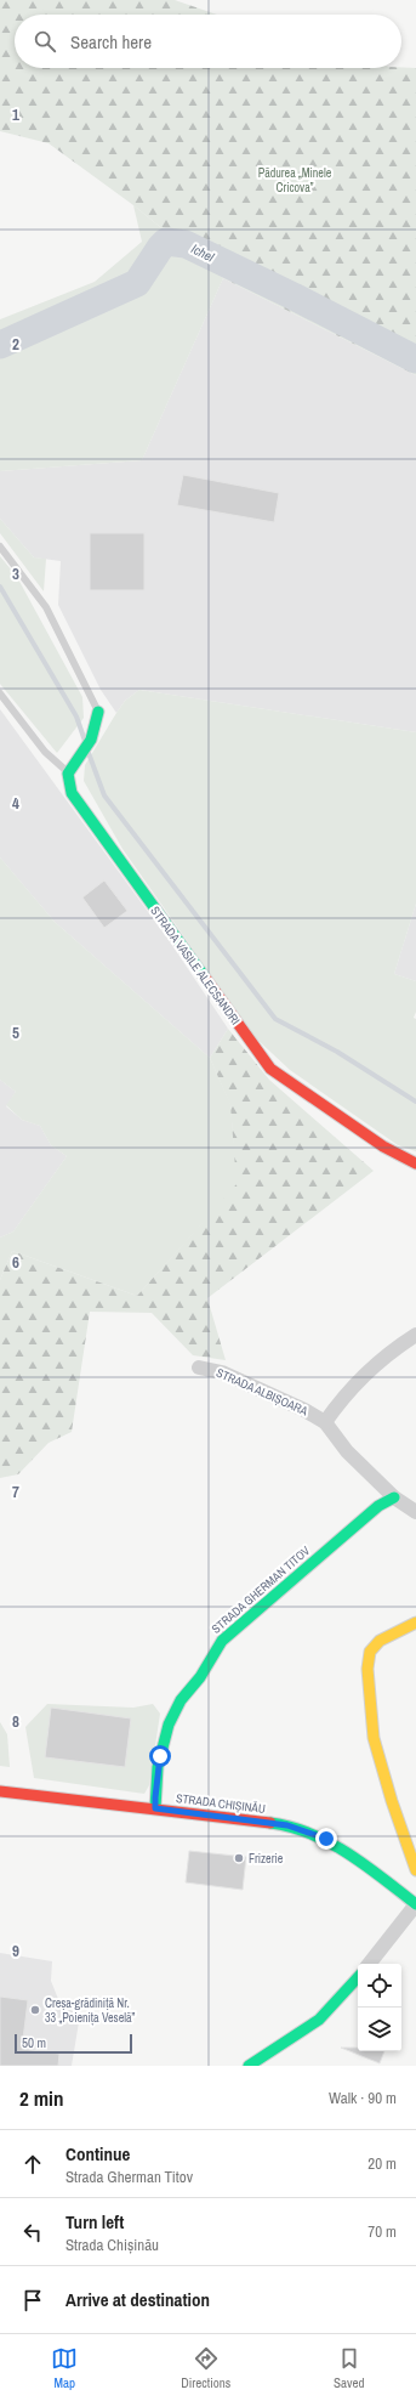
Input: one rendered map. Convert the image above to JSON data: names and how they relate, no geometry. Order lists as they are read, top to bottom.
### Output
{
  "streets": {
    "street": [
      "STRADA VASILE ALECSANDRI",
      "STRADA ALBIȘOARA",
      "STRADA GHERMAN TITOV",
      "STRADA CHIȘINĂU"
    ]
  },
  "crossings": [
    ["STRADA ALBIȘOARA", "STRADA GHERMAN TITOV"],
    ["STRADA GHERMAN TITOV", "STRADA CHIȘINĂU"]
  ],
  "water": ["Ichel"],
  "parks": ["Pădurea „Minele Cricova”"],
  "places": ["Frizerie", "Creșa-grădiniță Nr. 33 „Poienița Veselă”"],
  "scale_bar": "50 m",
  "page": {
    "search": "Search here",
    "scale": "50 m",
    "heading": ["2 min", "Walk · 90 m"],
    "list": [
      ["Continue", "Strada Gherman Titov", "20 m"],
      ["Turn left", "Strada Chișinău", "70 m"],
      "Arrive at destination"
    ],
    "nav": ["Map", "Directions", "Saved"]
  },
  "grid": {
    "rows": [
      "1",
      "2",
      "3",
      "4",
      "5",
      "6",
      "7",
      "8",
      "9"
    ]
  }
}
